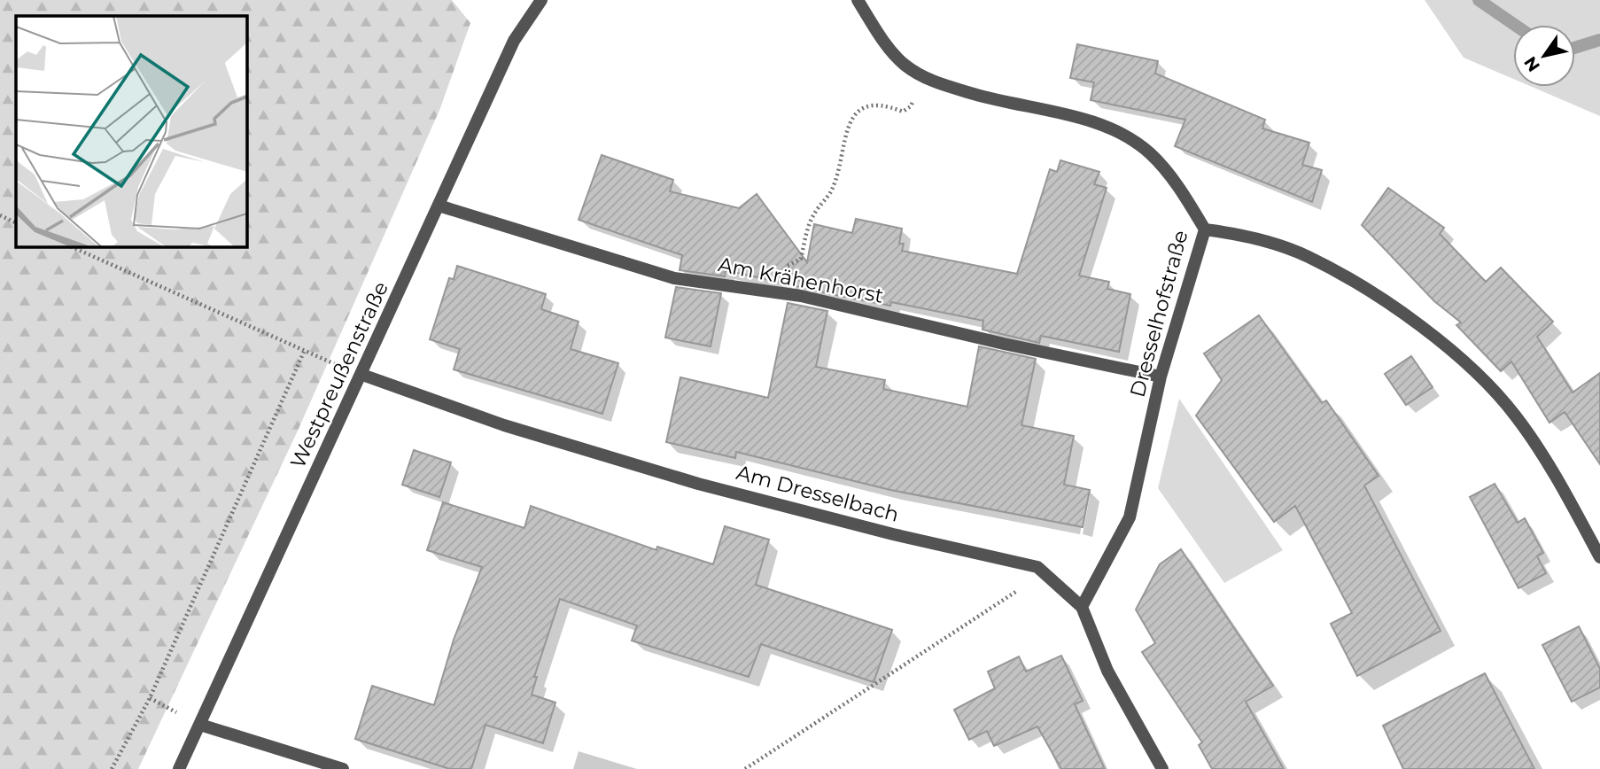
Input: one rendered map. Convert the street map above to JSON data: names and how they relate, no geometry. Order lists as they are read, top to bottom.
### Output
{
  "streets": {
    "street": [
      "Am Krähenhorst",
      "Dresselhofstraße",
      "Westpreußenstraße",
      "Am Dresselbach"
    ]
  },
  "crossings": [
    ["Am Krähenhorst", "Dresselhofstraße"],
    ["Am Krähenhorst", "Westpreußenstraße"],
    ["Dresselhofstraße", "Am Dresselbach"],
    ["Westpreußenstraße", "Am Dresselbach"]
  ],
  "north": "bottom left"
}
